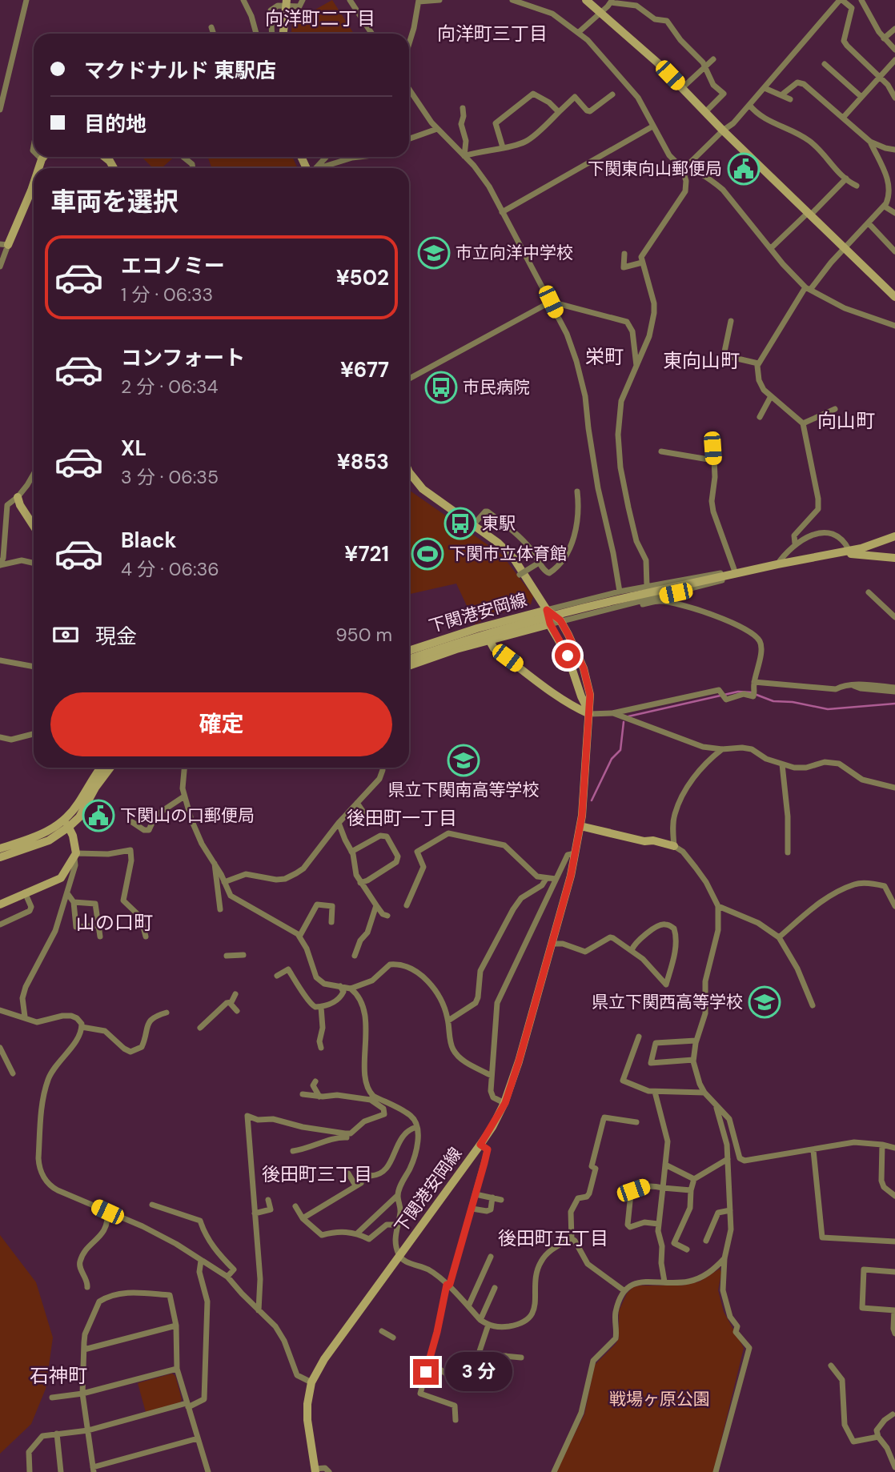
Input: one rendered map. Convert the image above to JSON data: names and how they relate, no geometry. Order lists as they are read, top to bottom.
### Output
{
  "streets": {
    "street": ["下関港安岡線"]
  },
  "districts": [
    "向洋町二丁目",
    "向洋町三丁目",
    "栄町",
    "東向山町",
    "向山町",
    "後田町一丁目",
    "山の口町",
    "後田町三丁目",
    "後田町五丁目",
    "石神町"
  ],
  "parks": ["戦場ヶ原公園"],
  "places": {
    "public building": ["下関東向山郵便局", "下関山の口郵便局"],
    "school or university": ["市立向洋中学校", "県立下関南高等学校", "県立下関西高等学校"],
    "bus stop": ["市民病院", "東駅"],
    "sports": ["下関市立体育館"]
  },
  "page": {
    "banner": ["マクドナルド 東駅店", "目的地"],
    "heading": "車両を選択",
    "list": [
      {
        "name": "エコノミー",
        "note": "1 分 · 06:33",
        "value": "¥502"
      },
      {
        "name": "コンフォート",
        "note": "2 分 · 06:34",
        "value": "¥677"
      },
      {
        "name": "XL",
        "note": "3 分 · 06:35",
        "value": "¥853"
      },
      {
        "name": "Black",
        "note": "4 分 · 06:36",
        "value": "¥721"
      }
    ],
    "pay": ["現金", "950 m"],
    "buttons": "確定",
    "bubble": "3 分"
  }
}
